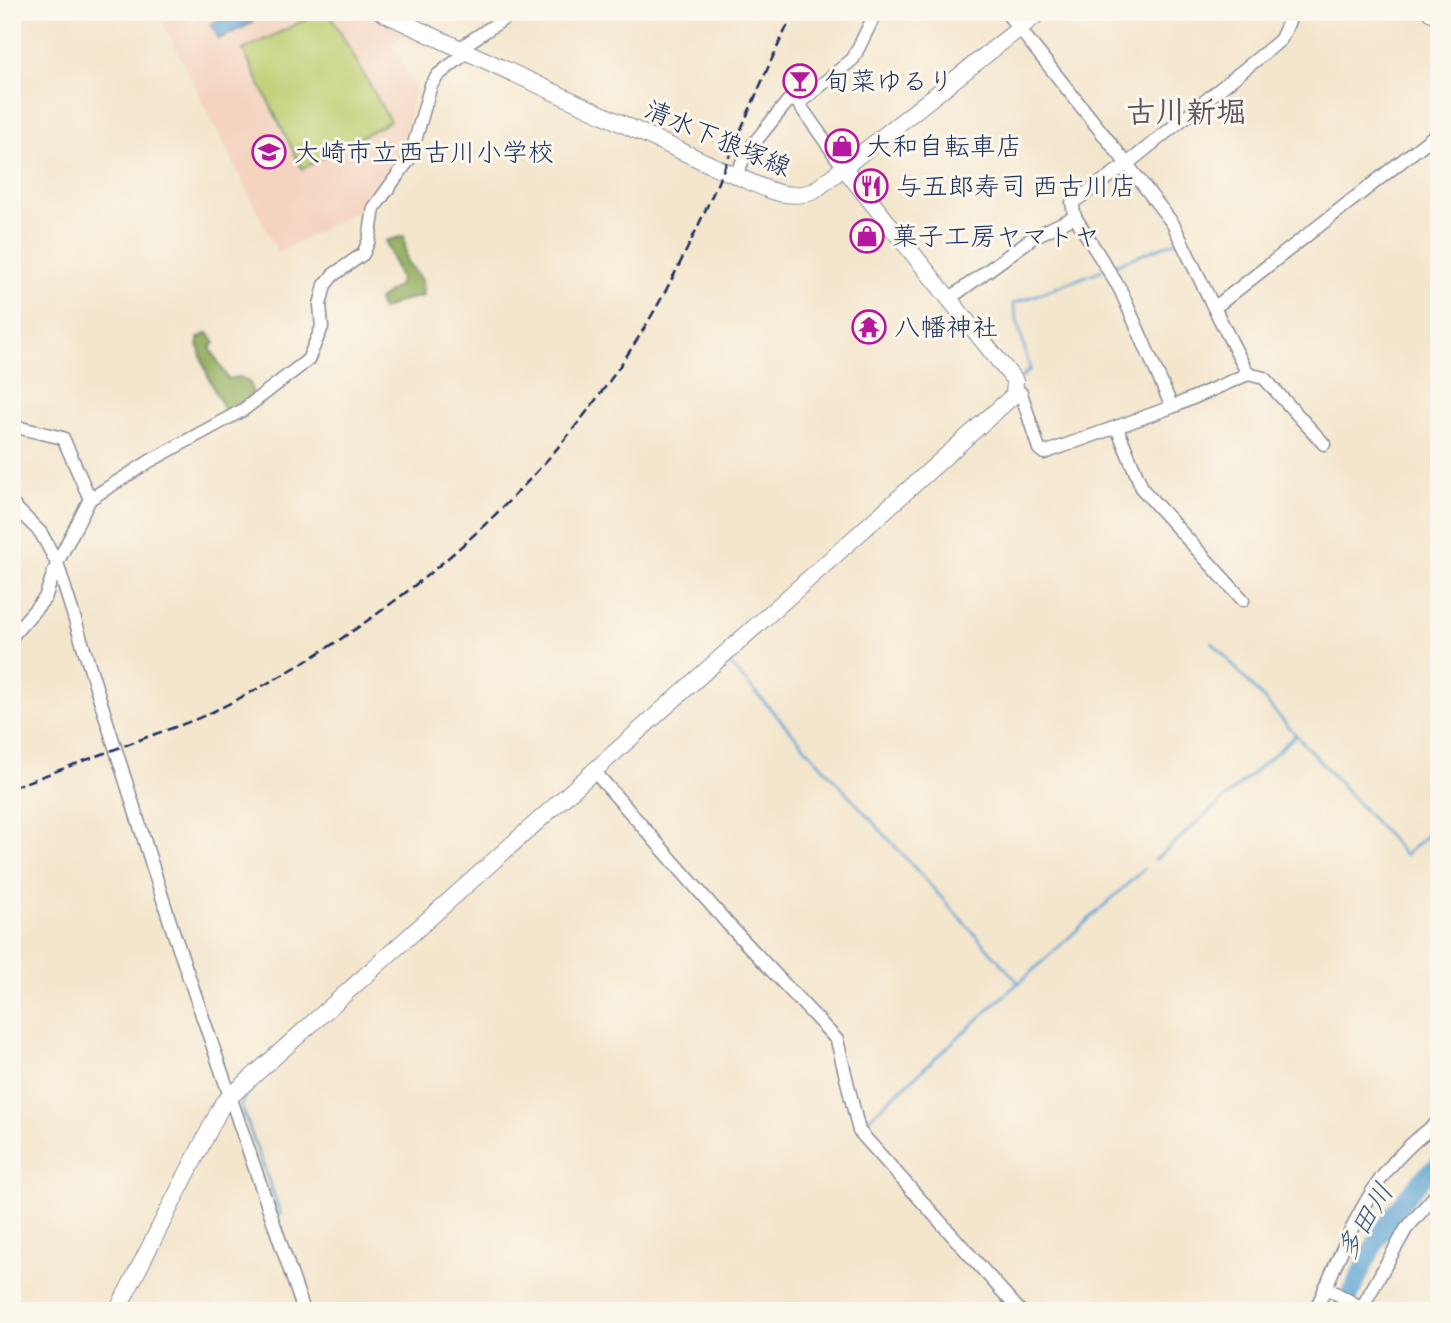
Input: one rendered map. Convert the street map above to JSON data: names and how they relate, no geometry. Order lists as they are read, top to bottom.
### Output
{
  "streets": {
    "street": ["清水下狼塚線"]
  },
  "districts": ["古川新堀"],
  "water": ["多田川"],
  "places": {
    "bar": ["旬菜ゆるり"],
    "shop": ["大和自転車店", "菓子工房ヤマトヤ"],
    "school or university": ["大崎市立西古川小学校"],
    "restaurant": ["与五郎寿司 西古川店"],
    "temple": ["八幡神社"]
  }
}
